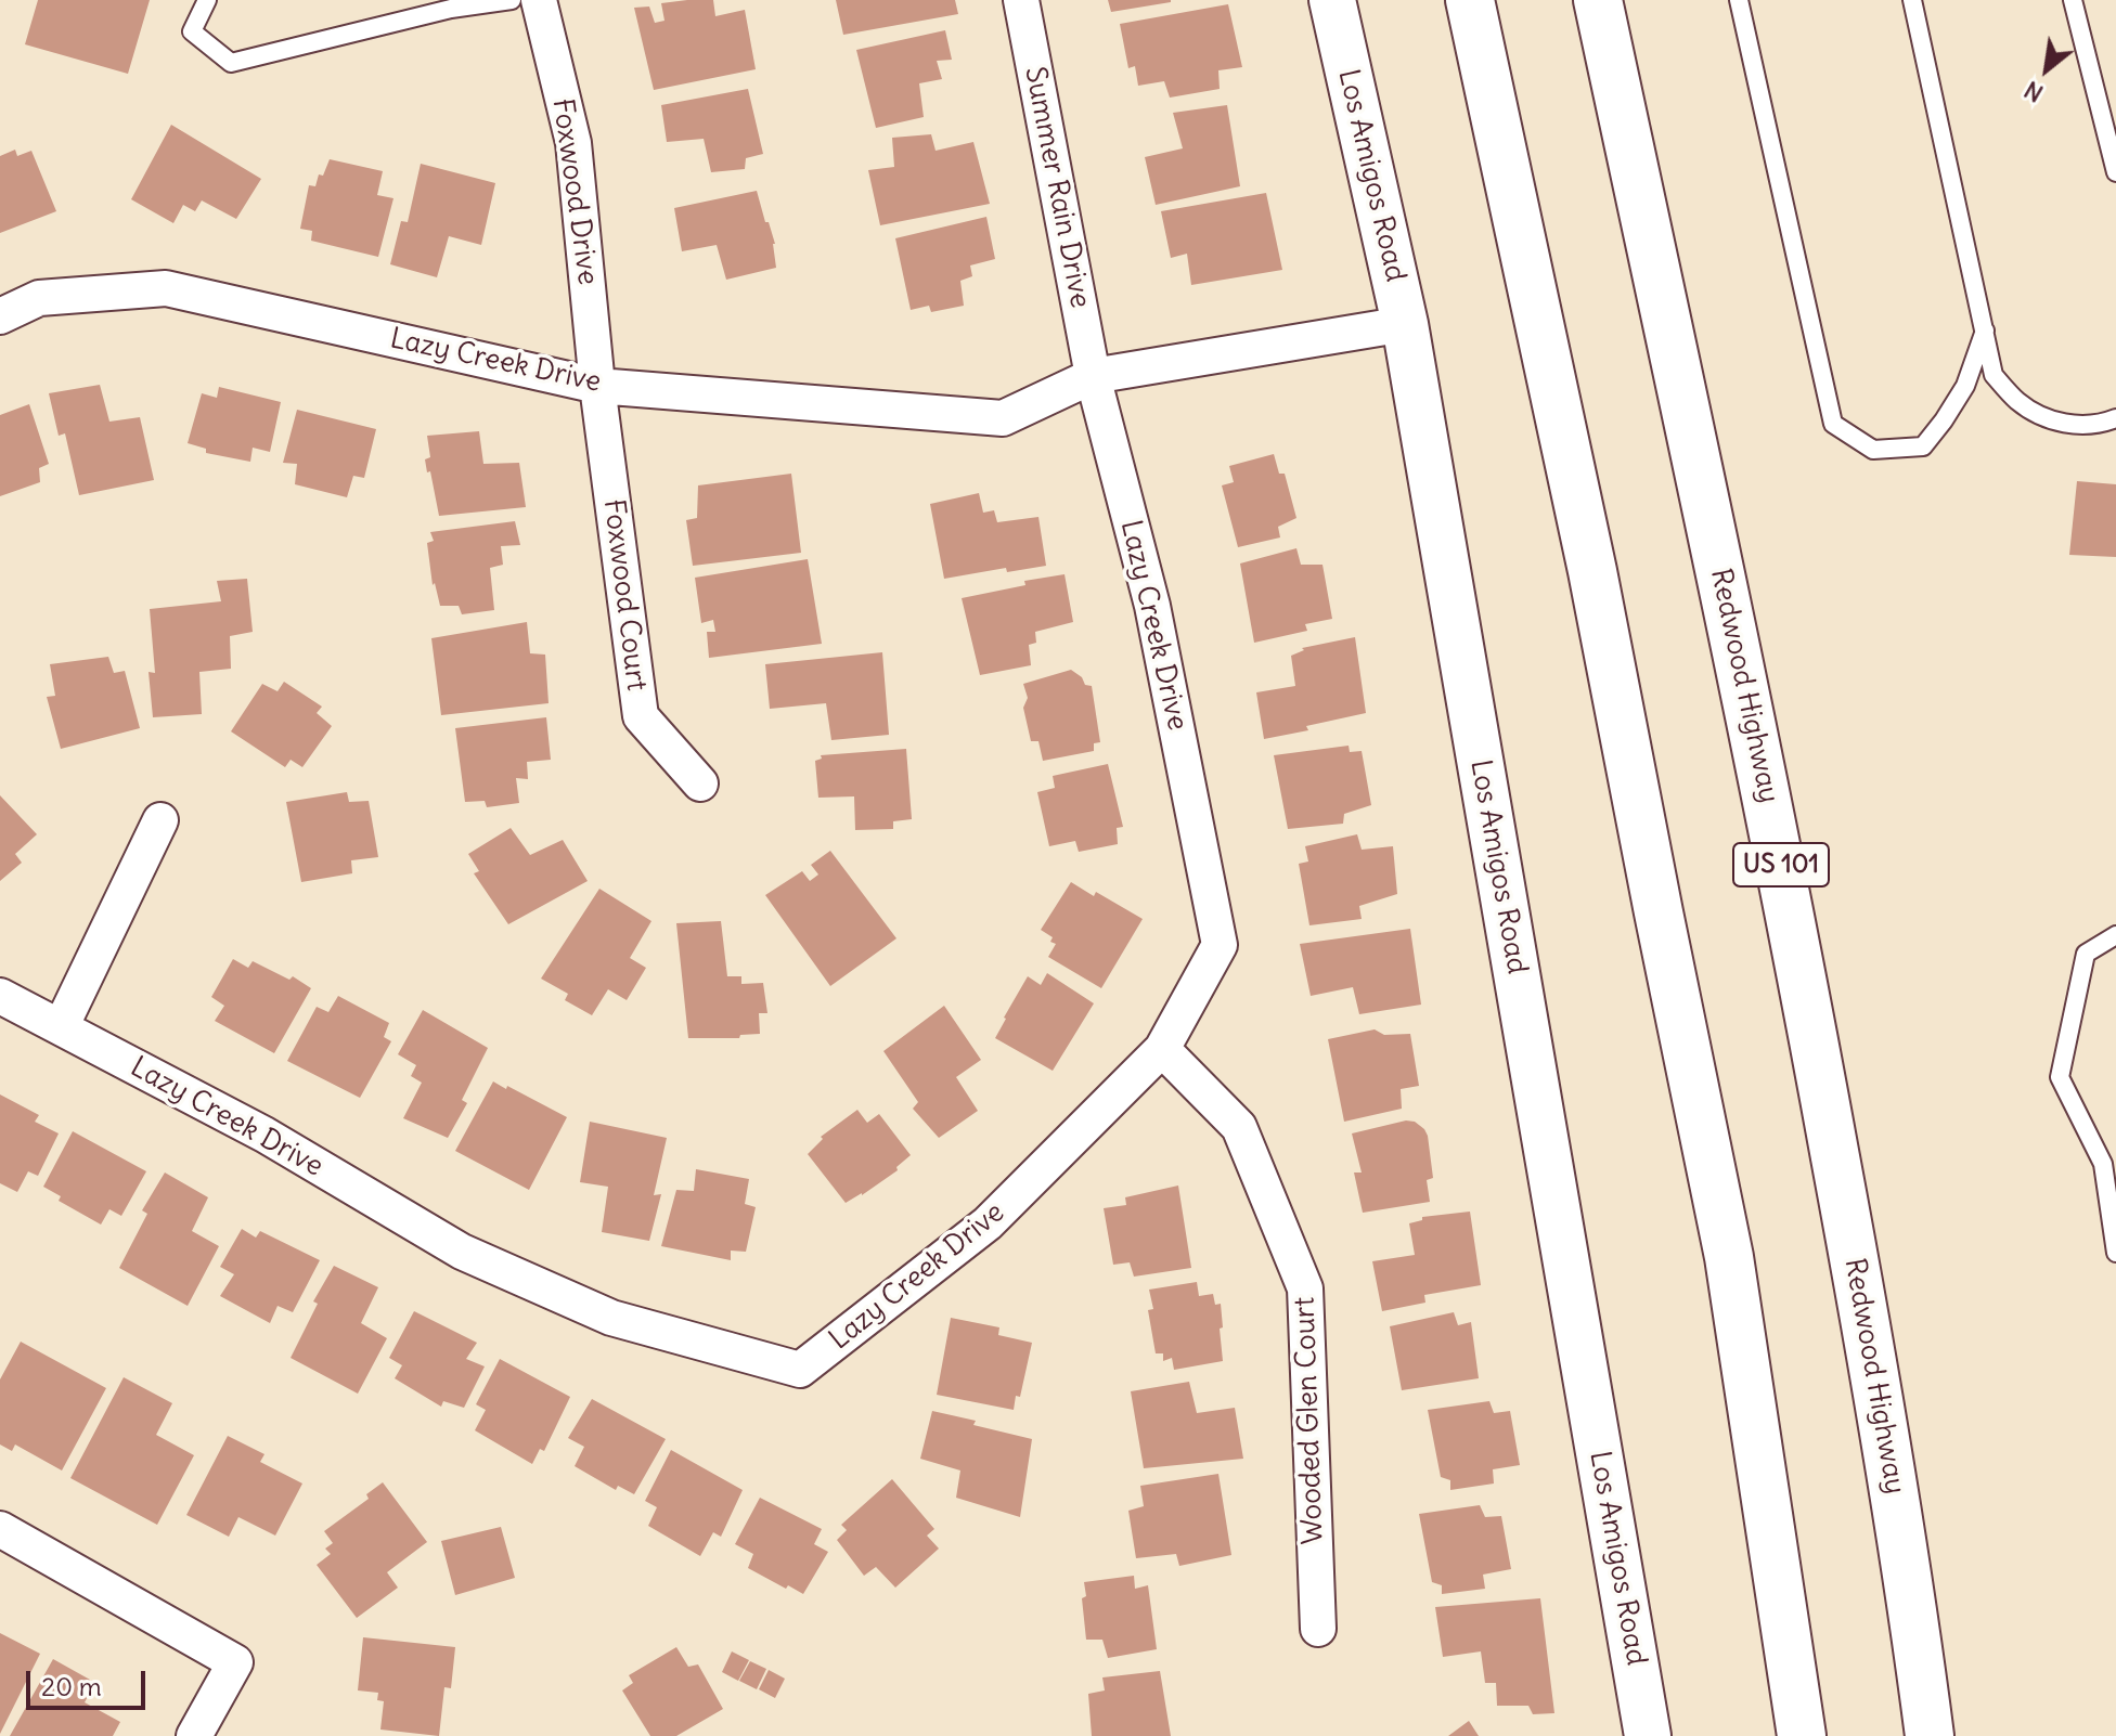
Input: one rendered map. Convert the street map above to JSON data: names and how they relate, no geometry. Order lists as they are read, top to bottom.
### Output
{
  "streets": {
    "highway": ["Redwood Highway", "US 101"],
    "street": [
      "Los Amigos Road",
      "Summer Rain Drive",
      "Foxwood Drive",
      "Lazy Creek Drive",
      "Foxwood Court",
      "Wooded Glen Court"
    ]
  },
  "crossings": [
    ["Los Amigos Road", "Lazy Creek Drive"],
    ["Summer Rain Drive", "Lazy Creek Drive"],
    ["Foxwood Drive", "Lazy Creek Drive"],
    ["Foxwood Drive", "Foxwood Court"],
    ["Lazy Creek Drive", "Foxwood Court"],
    ["Lazy Creek Drive", "Wooded Glen Court"]
  ],
  "scale_bar": "20 m",
  "north": "bottom left"
}
